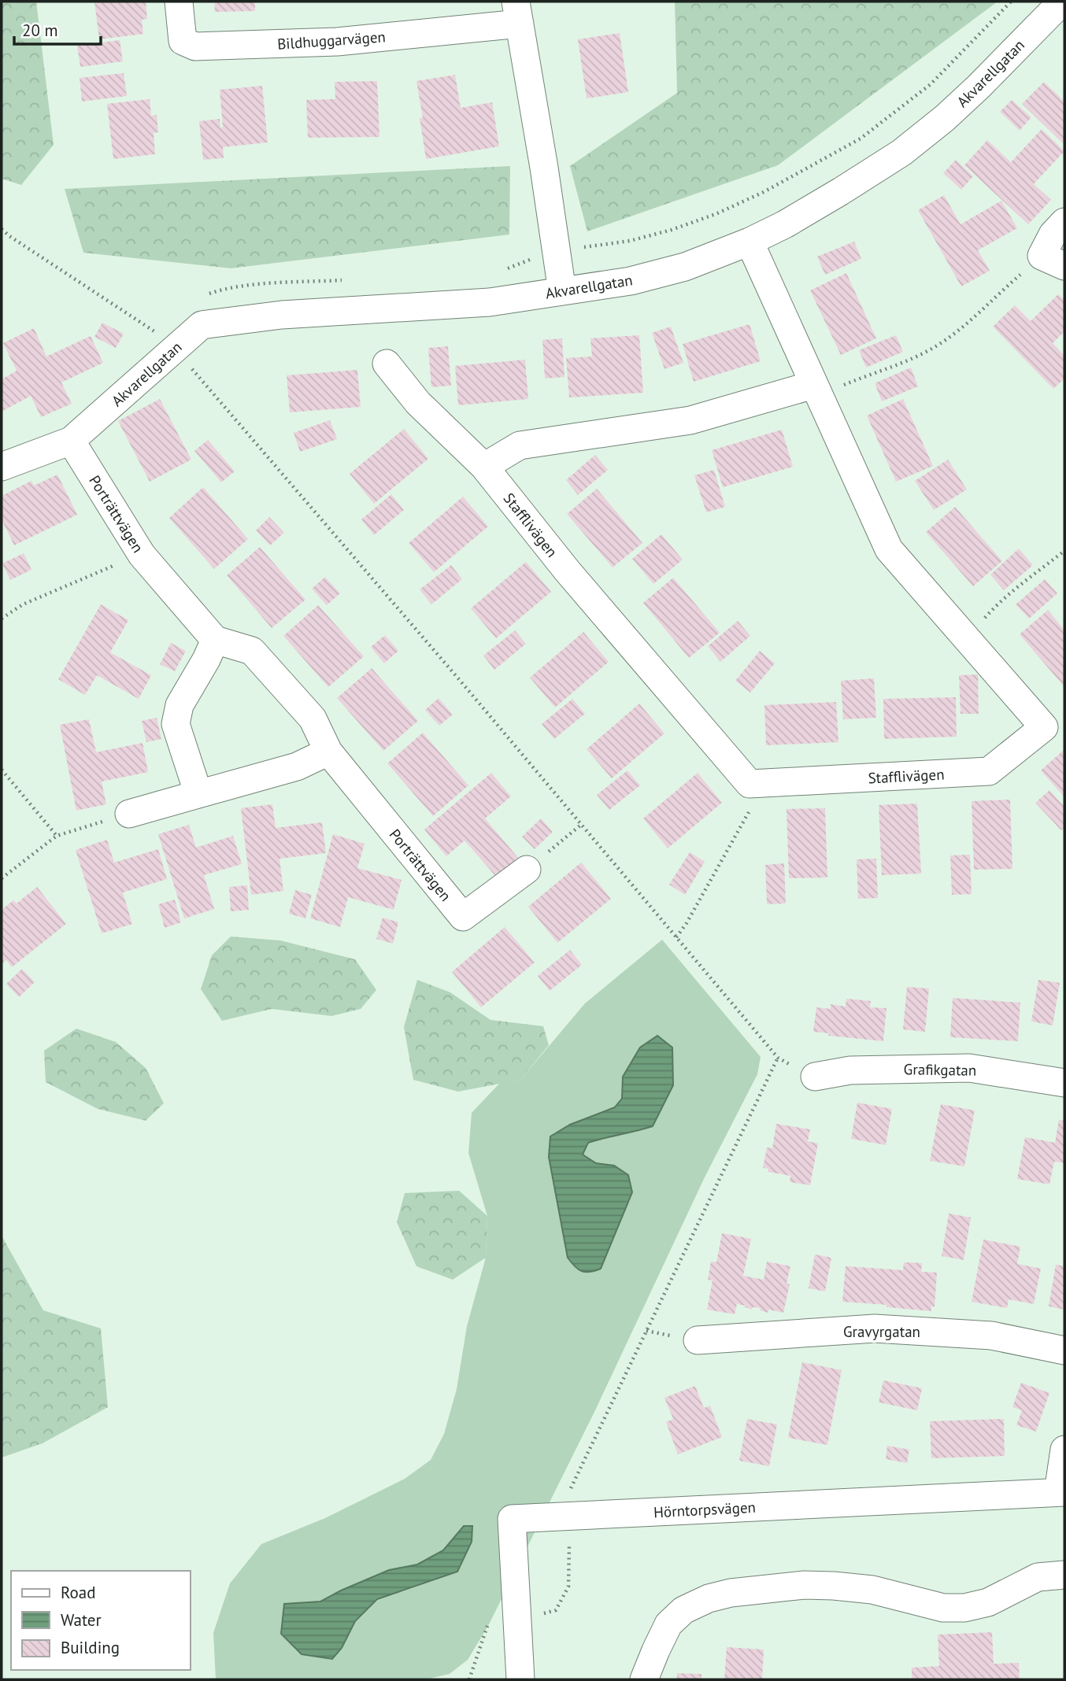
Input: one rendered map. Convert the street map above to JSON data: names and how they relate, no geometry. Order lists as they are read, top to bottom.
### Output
{
  "streets": {
    "street": [
      "Bildhuggarvägen",
      "Akvarellgatan",
      "Porträttvägen",
      "Stafflivägen",
      "Grafikgatan",
      "Gravyrgatan",
      "Hörntorpsvägen"
    ]
  },
  "crossings": [
    ["Bildhuggarvägen", "Akvarellgatan"],
    ["Akvarellgatan", "Porträttvägen"],
    ["Akvarellgatan", "Stafflivägen"]
  ],
  "legend": ["Road", "Water", "Building"],
  "scale_bar": "20 m"
}
